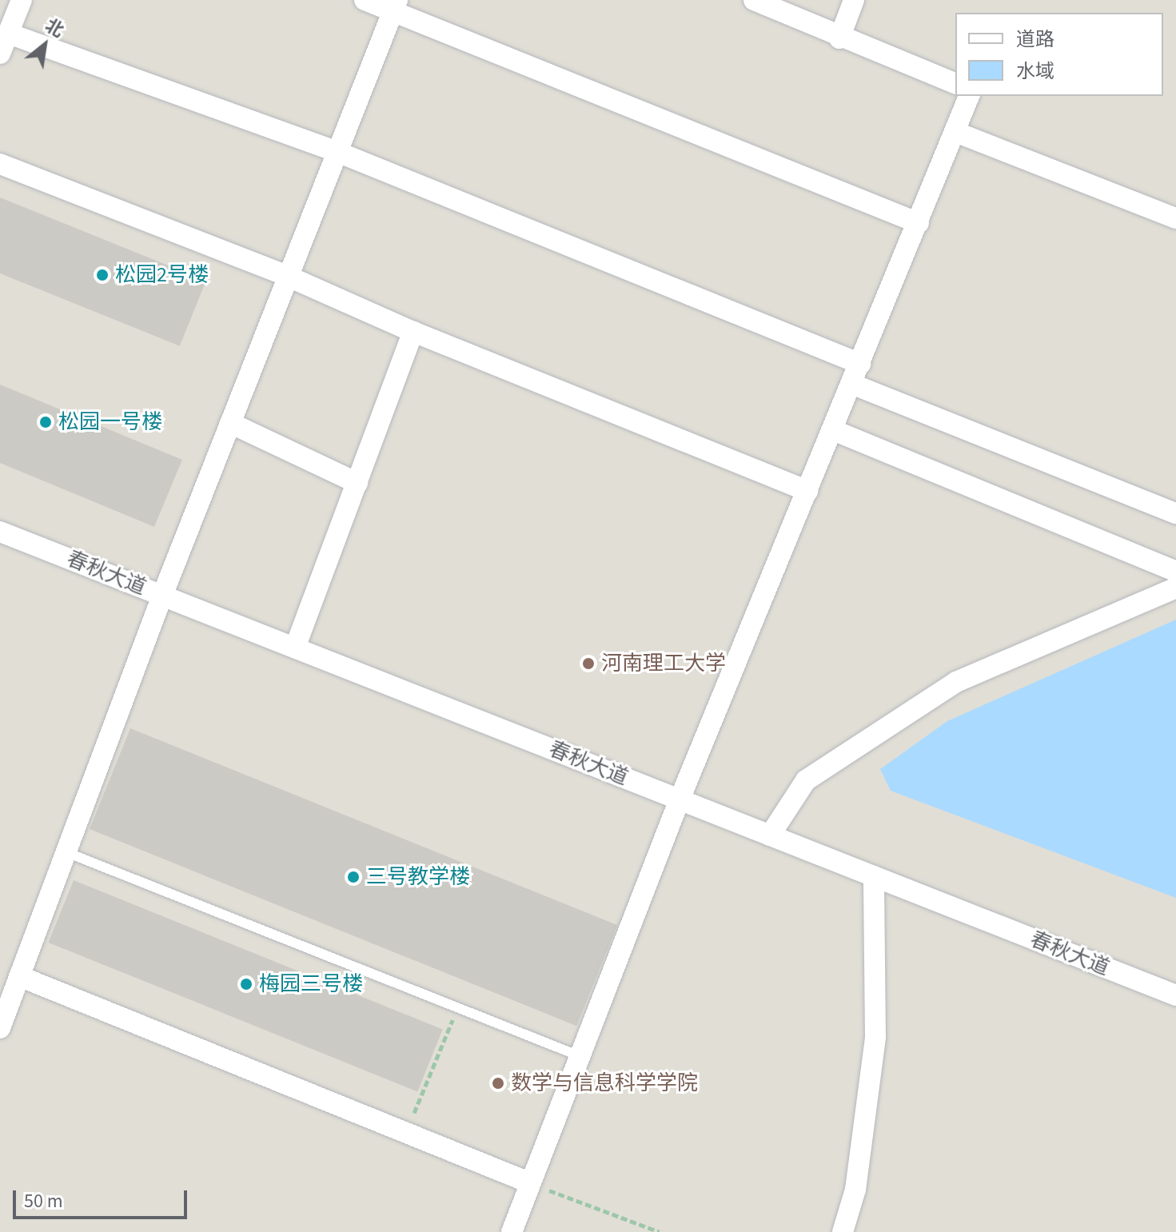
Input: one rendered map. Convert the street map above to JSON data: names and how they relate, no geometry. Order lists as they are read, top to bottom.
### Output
{
  "streets": {
    "street": ["春秋大道"]
  },
  "places": [
    "松园2号楼",
    "松园一号楼",
    "河南理工大学",
    "三号教学楼",
    "梅园三号楼",
    "数学与信息科学学院"
  ],
  "legend": ["道路", "水域"],
  "scale_bar": "50 m",
  "north": "top right"
}
